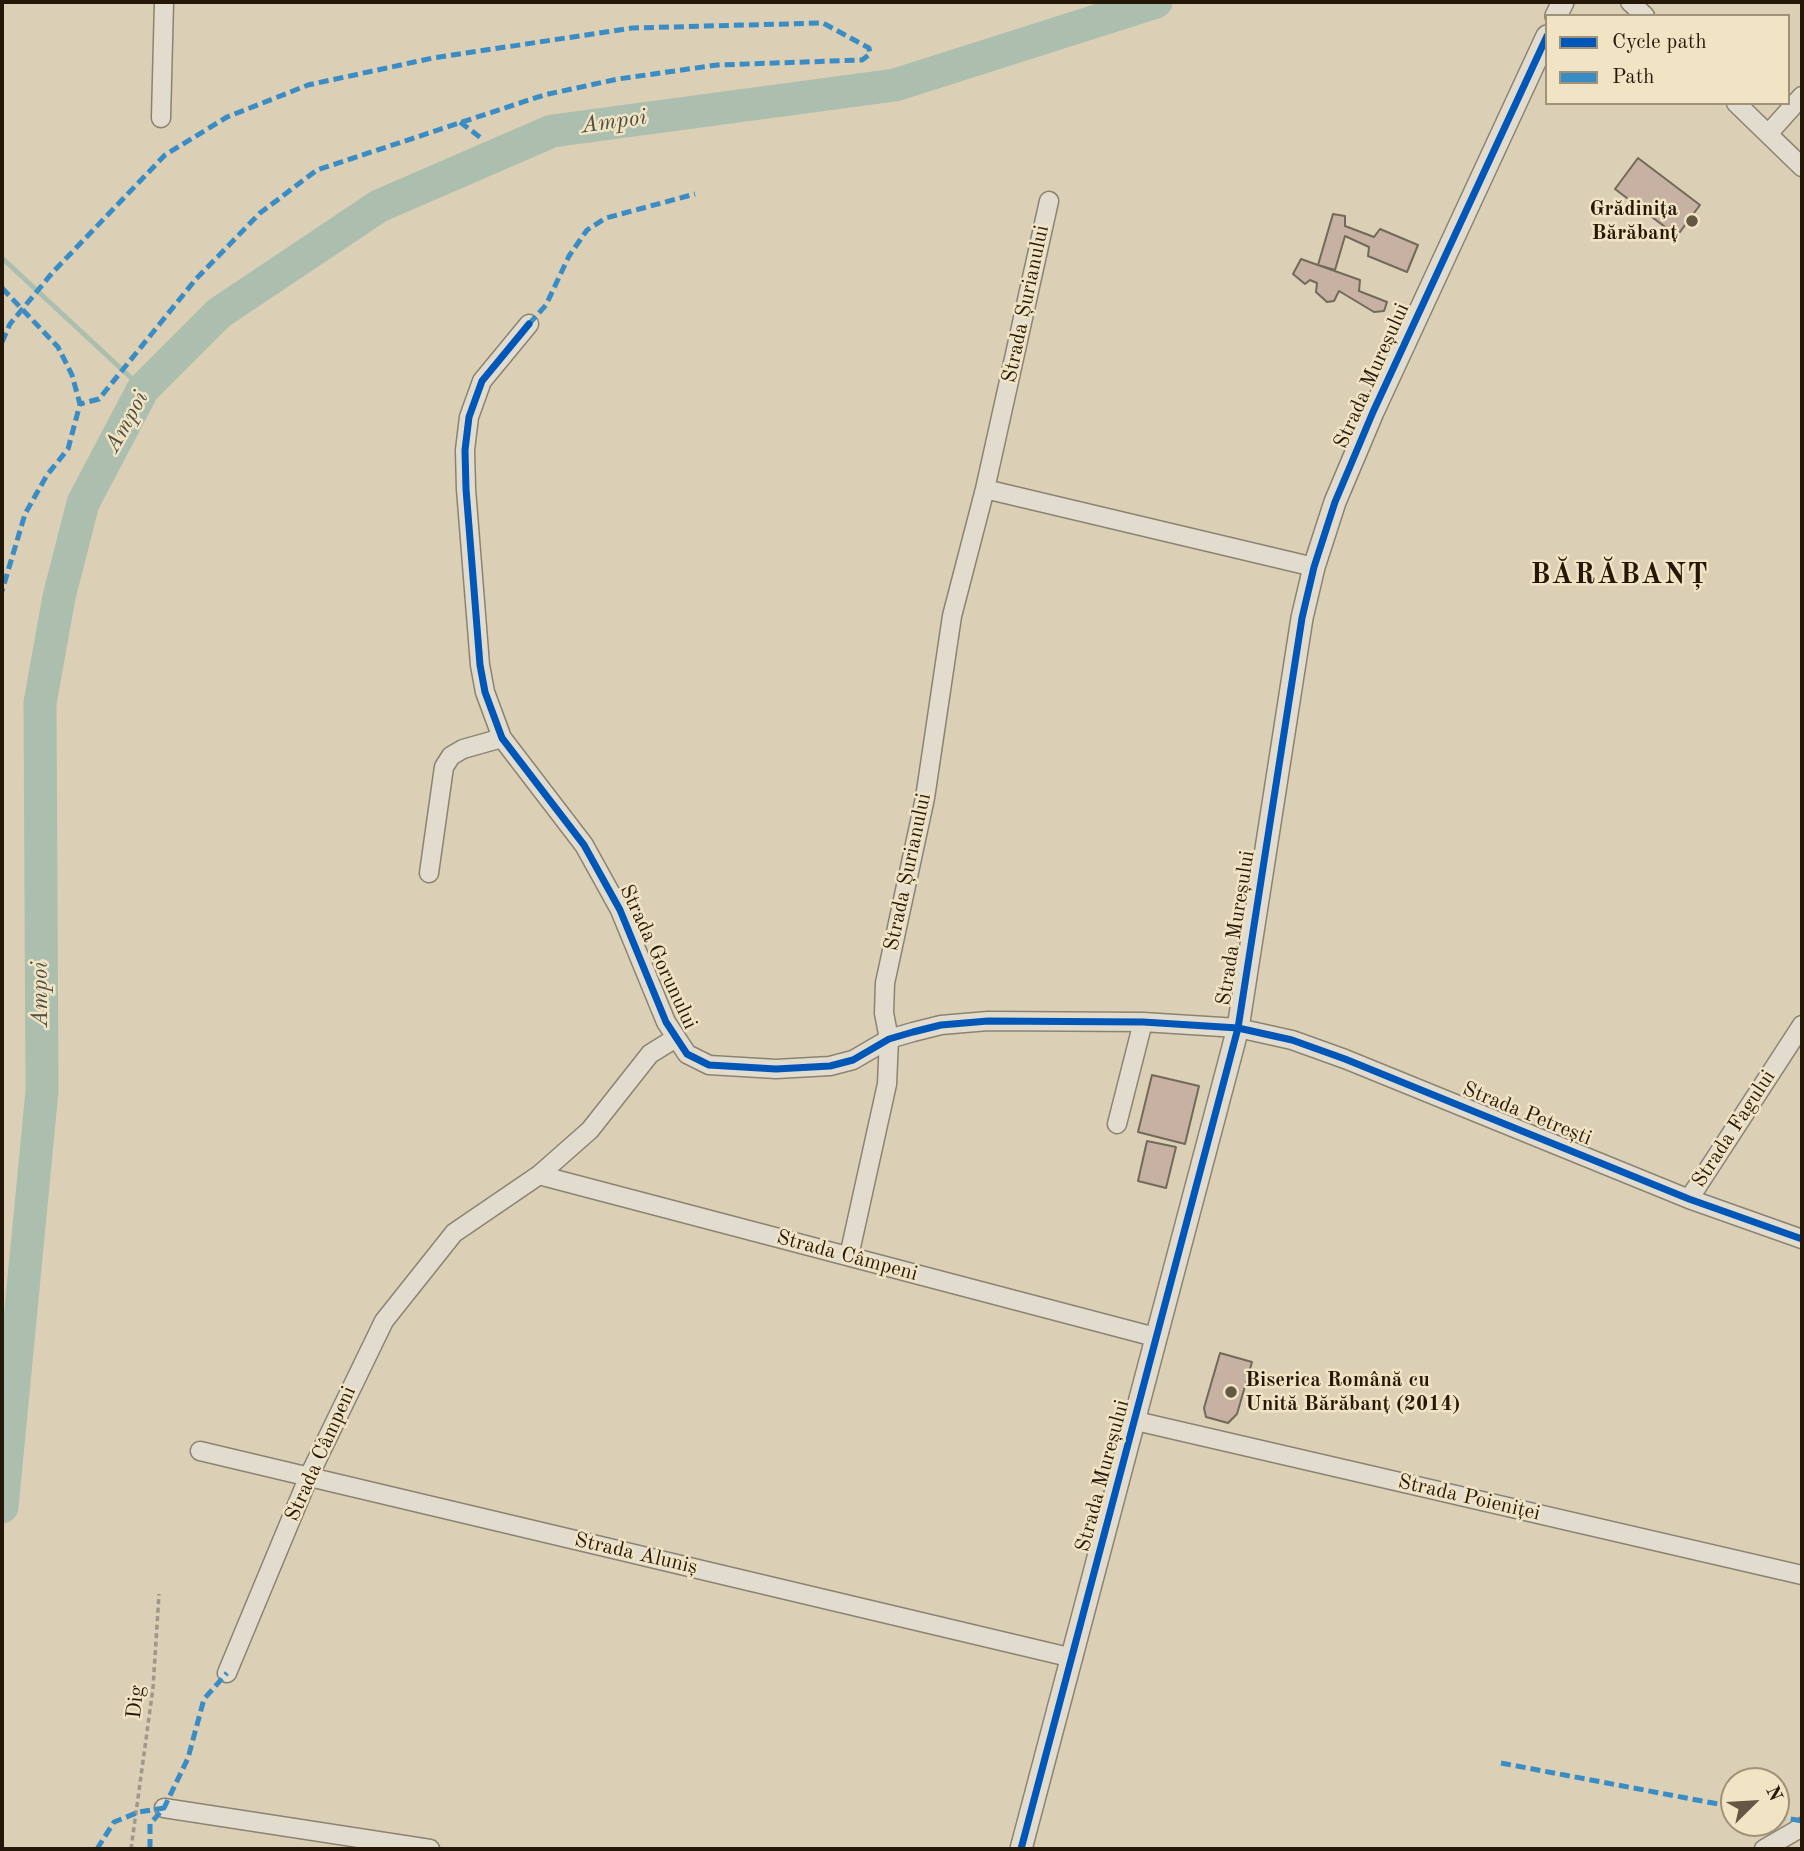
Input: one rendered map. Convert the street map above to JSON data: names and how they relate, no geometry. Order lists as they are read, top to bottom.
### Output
{
  "streets": {
    "street": [
      "Strada Șurianului",
      "Strada Mureșului",
      "Strada Gorunului",
      "Strada Petrești",
      "Strada Fagului",
      "Strada Câmpeni",
      "Strada Poieniței",
      "Strada Aluniș"
    ],
    "path": ["Dig"]
  },
  "crossings": [
    ["Strada Șurianului", "Strada Gorunului"],
    ["Strada Șurianului", "Strada Câmpeni"],
    ["Strada Mureșului", "Strada Gorunului"],
    ["Strada Mureșului", "Strada Petrești"],
    ["Strada Mureșului", "Strada Câmpeni"],
    ["Strada Mureșului", "Strada Poieniței"],
    ["Strada Mureșului", "Strada Aluniș"],
    ["Strada Gorunului", "Strada Petrești"],
    ["Strada Gorunului", "Strada Câmpeni"],
    ["Strada Petrești", "Strada Fagului"],
    ["Strada Câmpeni", "Strada Aluniș"]
  ],
  "districts": ["BĂRĂBANȚ"],
  "water": ["Ampoi"],
  "places": ["Grădinița Bărăbanț", "Biserica Română cu Unită Bărăbanț (2014)"],
  "legend": ["Cycle path", "Path"],
  "north": "top right"
}
